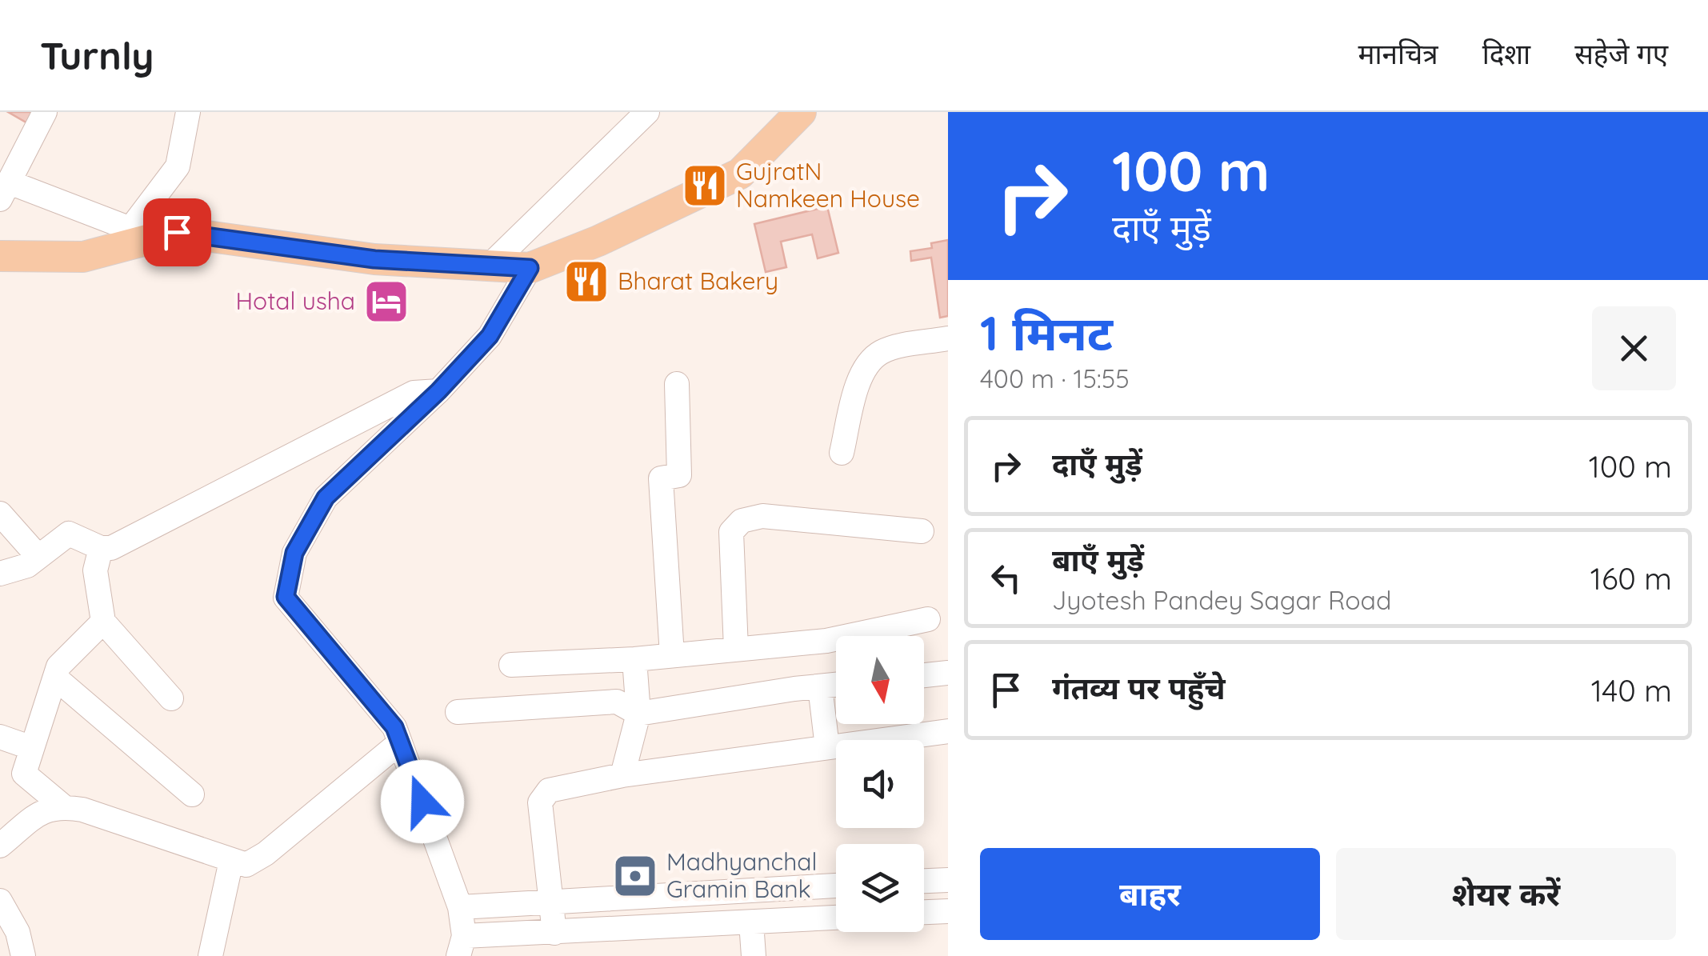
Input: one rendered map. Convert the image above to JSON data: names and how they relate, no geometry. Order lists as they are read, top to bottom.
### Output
{
  "places": {
    "restaurant": ["GujratN Namkeen House", "Bharat Bakery"],
    "hotel": ["Hotal usha"],
    "bank": ["Madhyanchal Gramin Bank"]
  },
  "north": "bottom",
  "page": {
    "header": "Turnly",
    "nav": ["मानचित्र", "दिशा", "सहेजे गए"],
    "turn": ["100 m", "दाएँ मुड़ें"],
    "heading": ["1 मिनट", "400 m · 15:55"],
    "list": [
      {
        "name": "दाएँ मुड़ें",
        "value": "100 m"
      },
      {
        "name": "बाएँ मुड़ें",
        "note": "Jyotesh Pandey Sagar Road",
        "value": "160 m"
      },
      {
        "name": "गंतव्य पर पहुँचे",
        "value": "140 m"
      }
    ],
    "buttons": ["बाहर", "शेयर करें"]
  }
}
